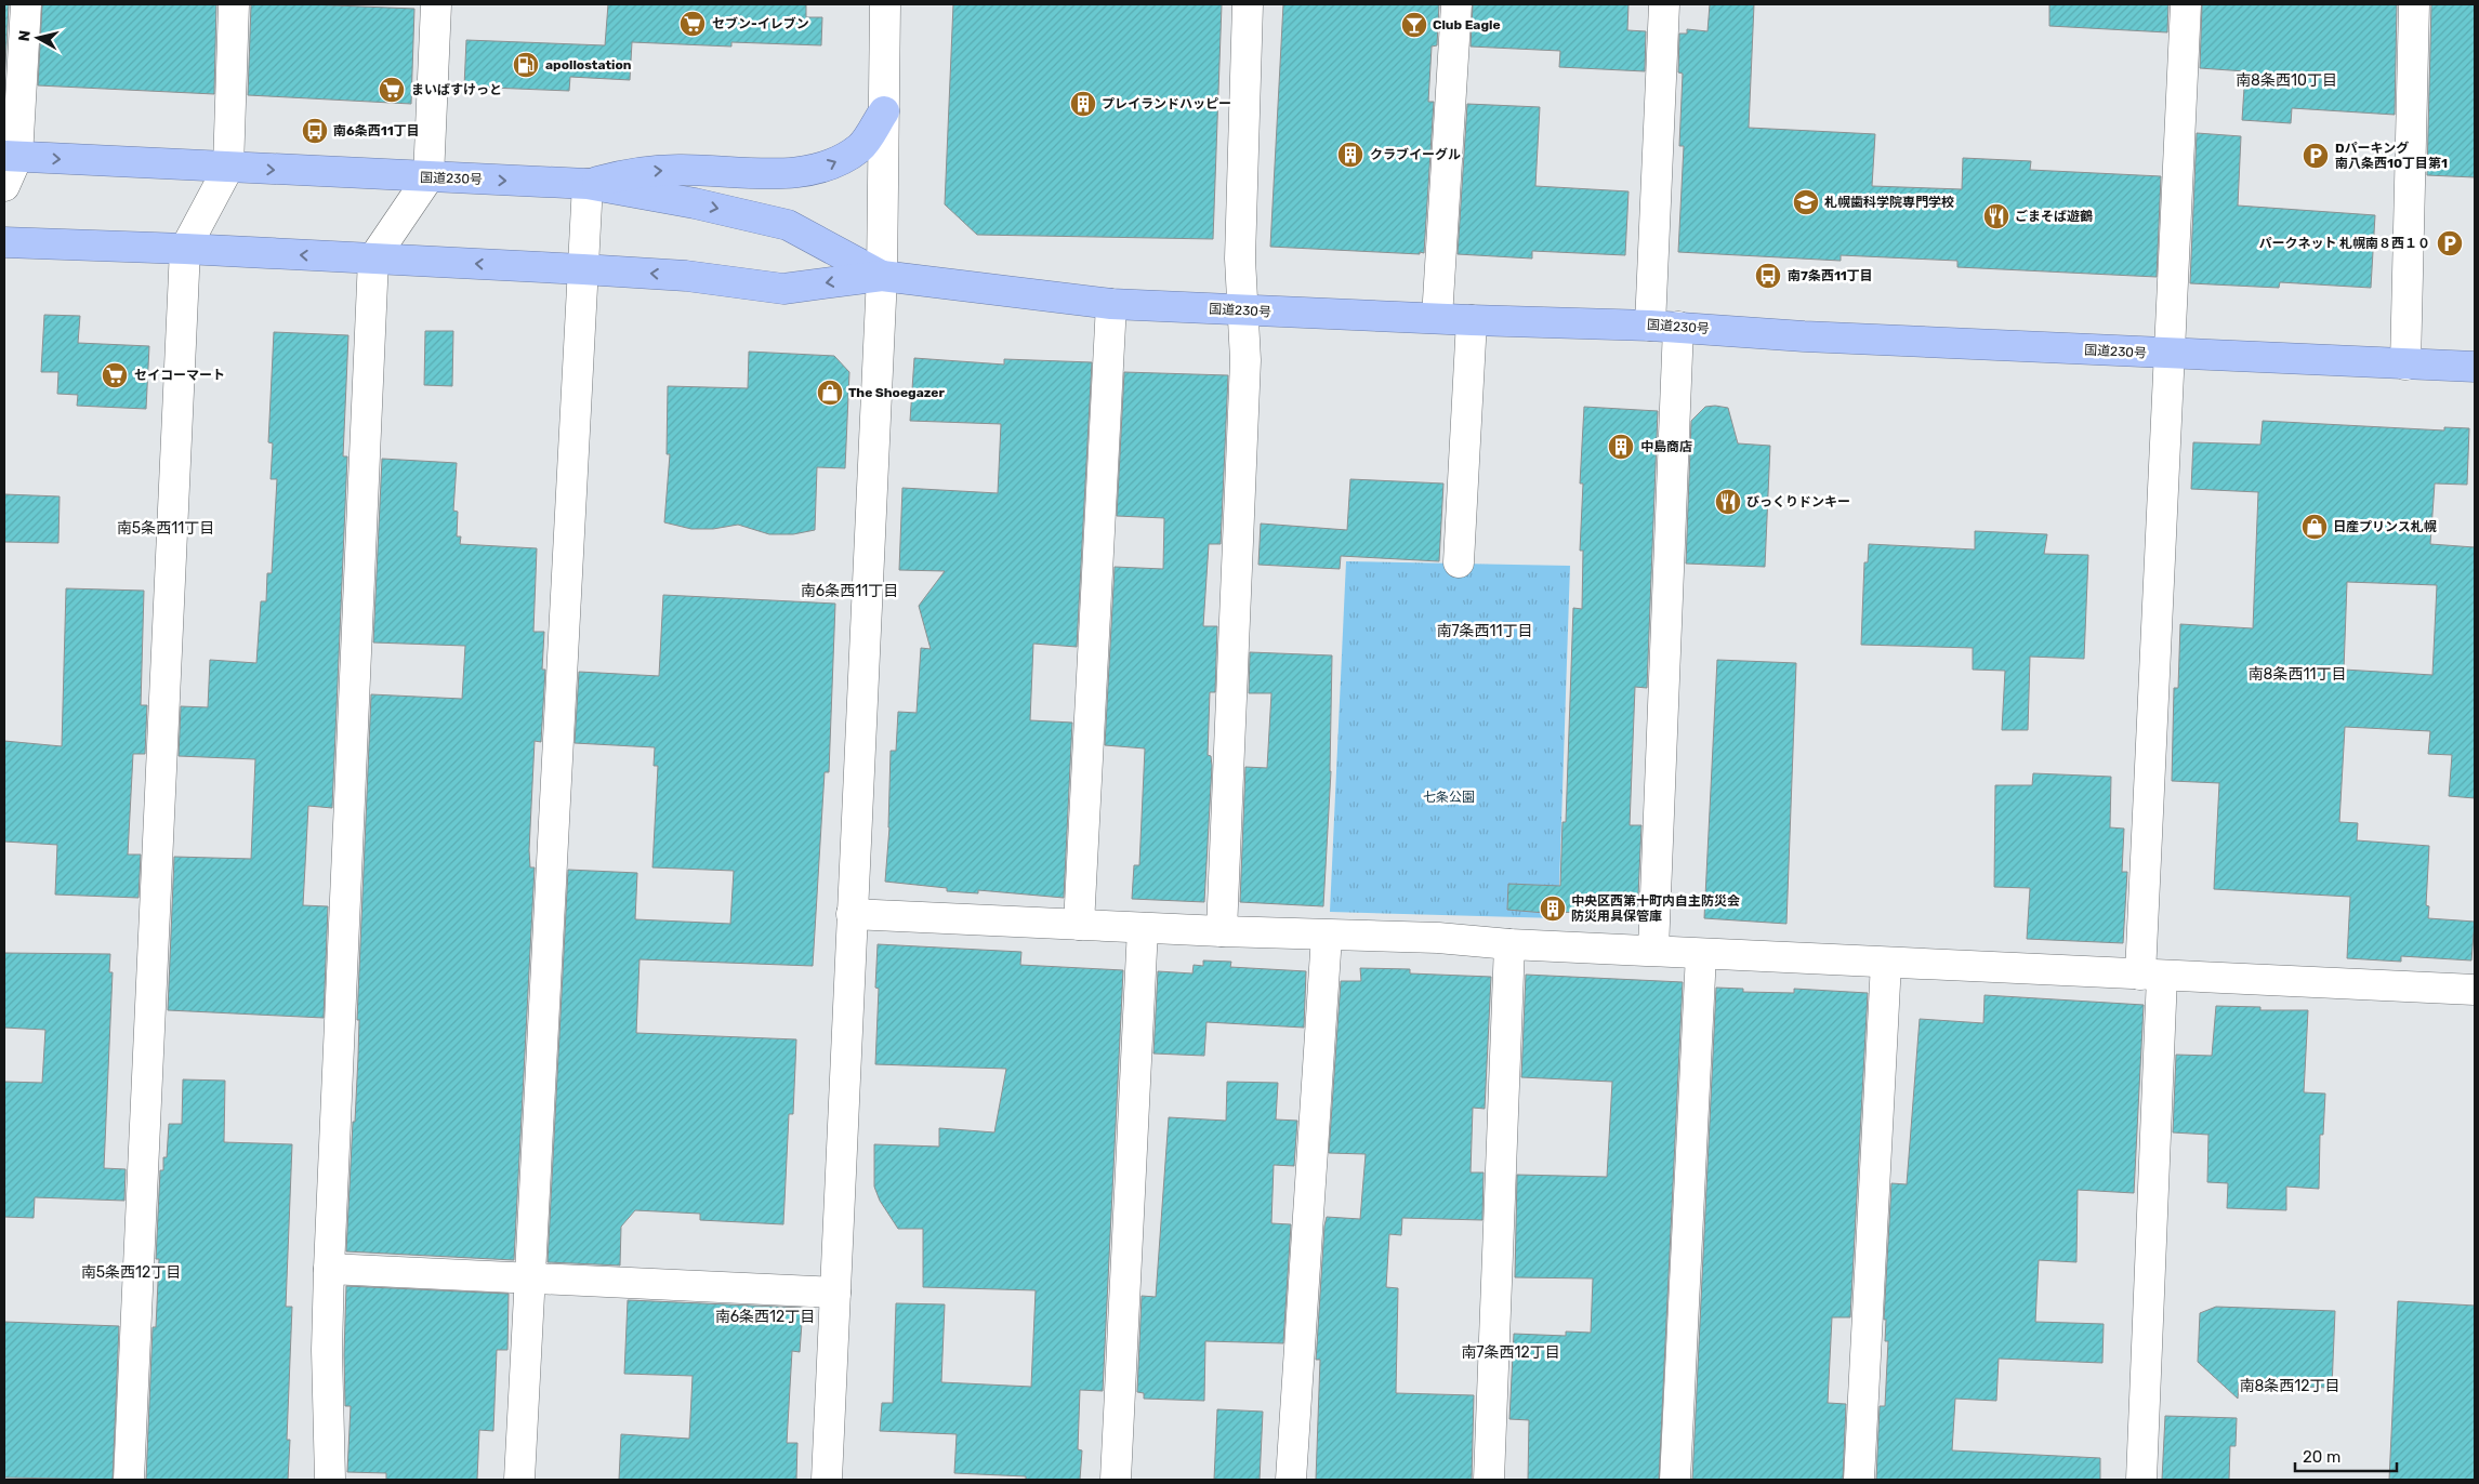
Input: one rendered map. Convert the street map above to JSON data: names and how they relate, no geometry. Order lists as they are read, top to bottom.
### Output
{
  "streets": {
    "highway": ["国道230号"]
  },
  "districts": [
    "南8条西10丁目",
    "南5条西11丁目",
    "南6条西11丁目",
    "南7条西11丁目",
    "南8条西11丁目",
    "南5条西12丁目",
    "南6条西12丁目",
    "南7条西12丁目",
    "南8条西12丁目"
  ],
  "parks": ["七条公園"],
  "places": {
    "supermarket": ["セブン-イレブン", "まいばすけっと", "セイコーマート"],
    "bar": ["Club Eagle"],
    "fuel station": ["apollostation"],
    "building": [
      "プレイランドハッピー",
      "クラブイーグル",
      "中島商店",
      "中央区西第十町内自主防災会 防災用具保管庫"
    ],
    "bus stop": ["南6条西11丁目", "南7条西11丁目"],
    "parking": ["Dパーキング 南八条西10丁目第1", "パークネット 札幌南８西１０"],
    "school or university": ["札幌歯科学院専門学校"],
    "restaurant": ["ごまそば遊鶴", "びっくりドンキー"],
    "shop": ["The Shoegazer", "日産プリンス札幌"]
  },
  "scale_bar": "20 m",
  "north": "left"
}
